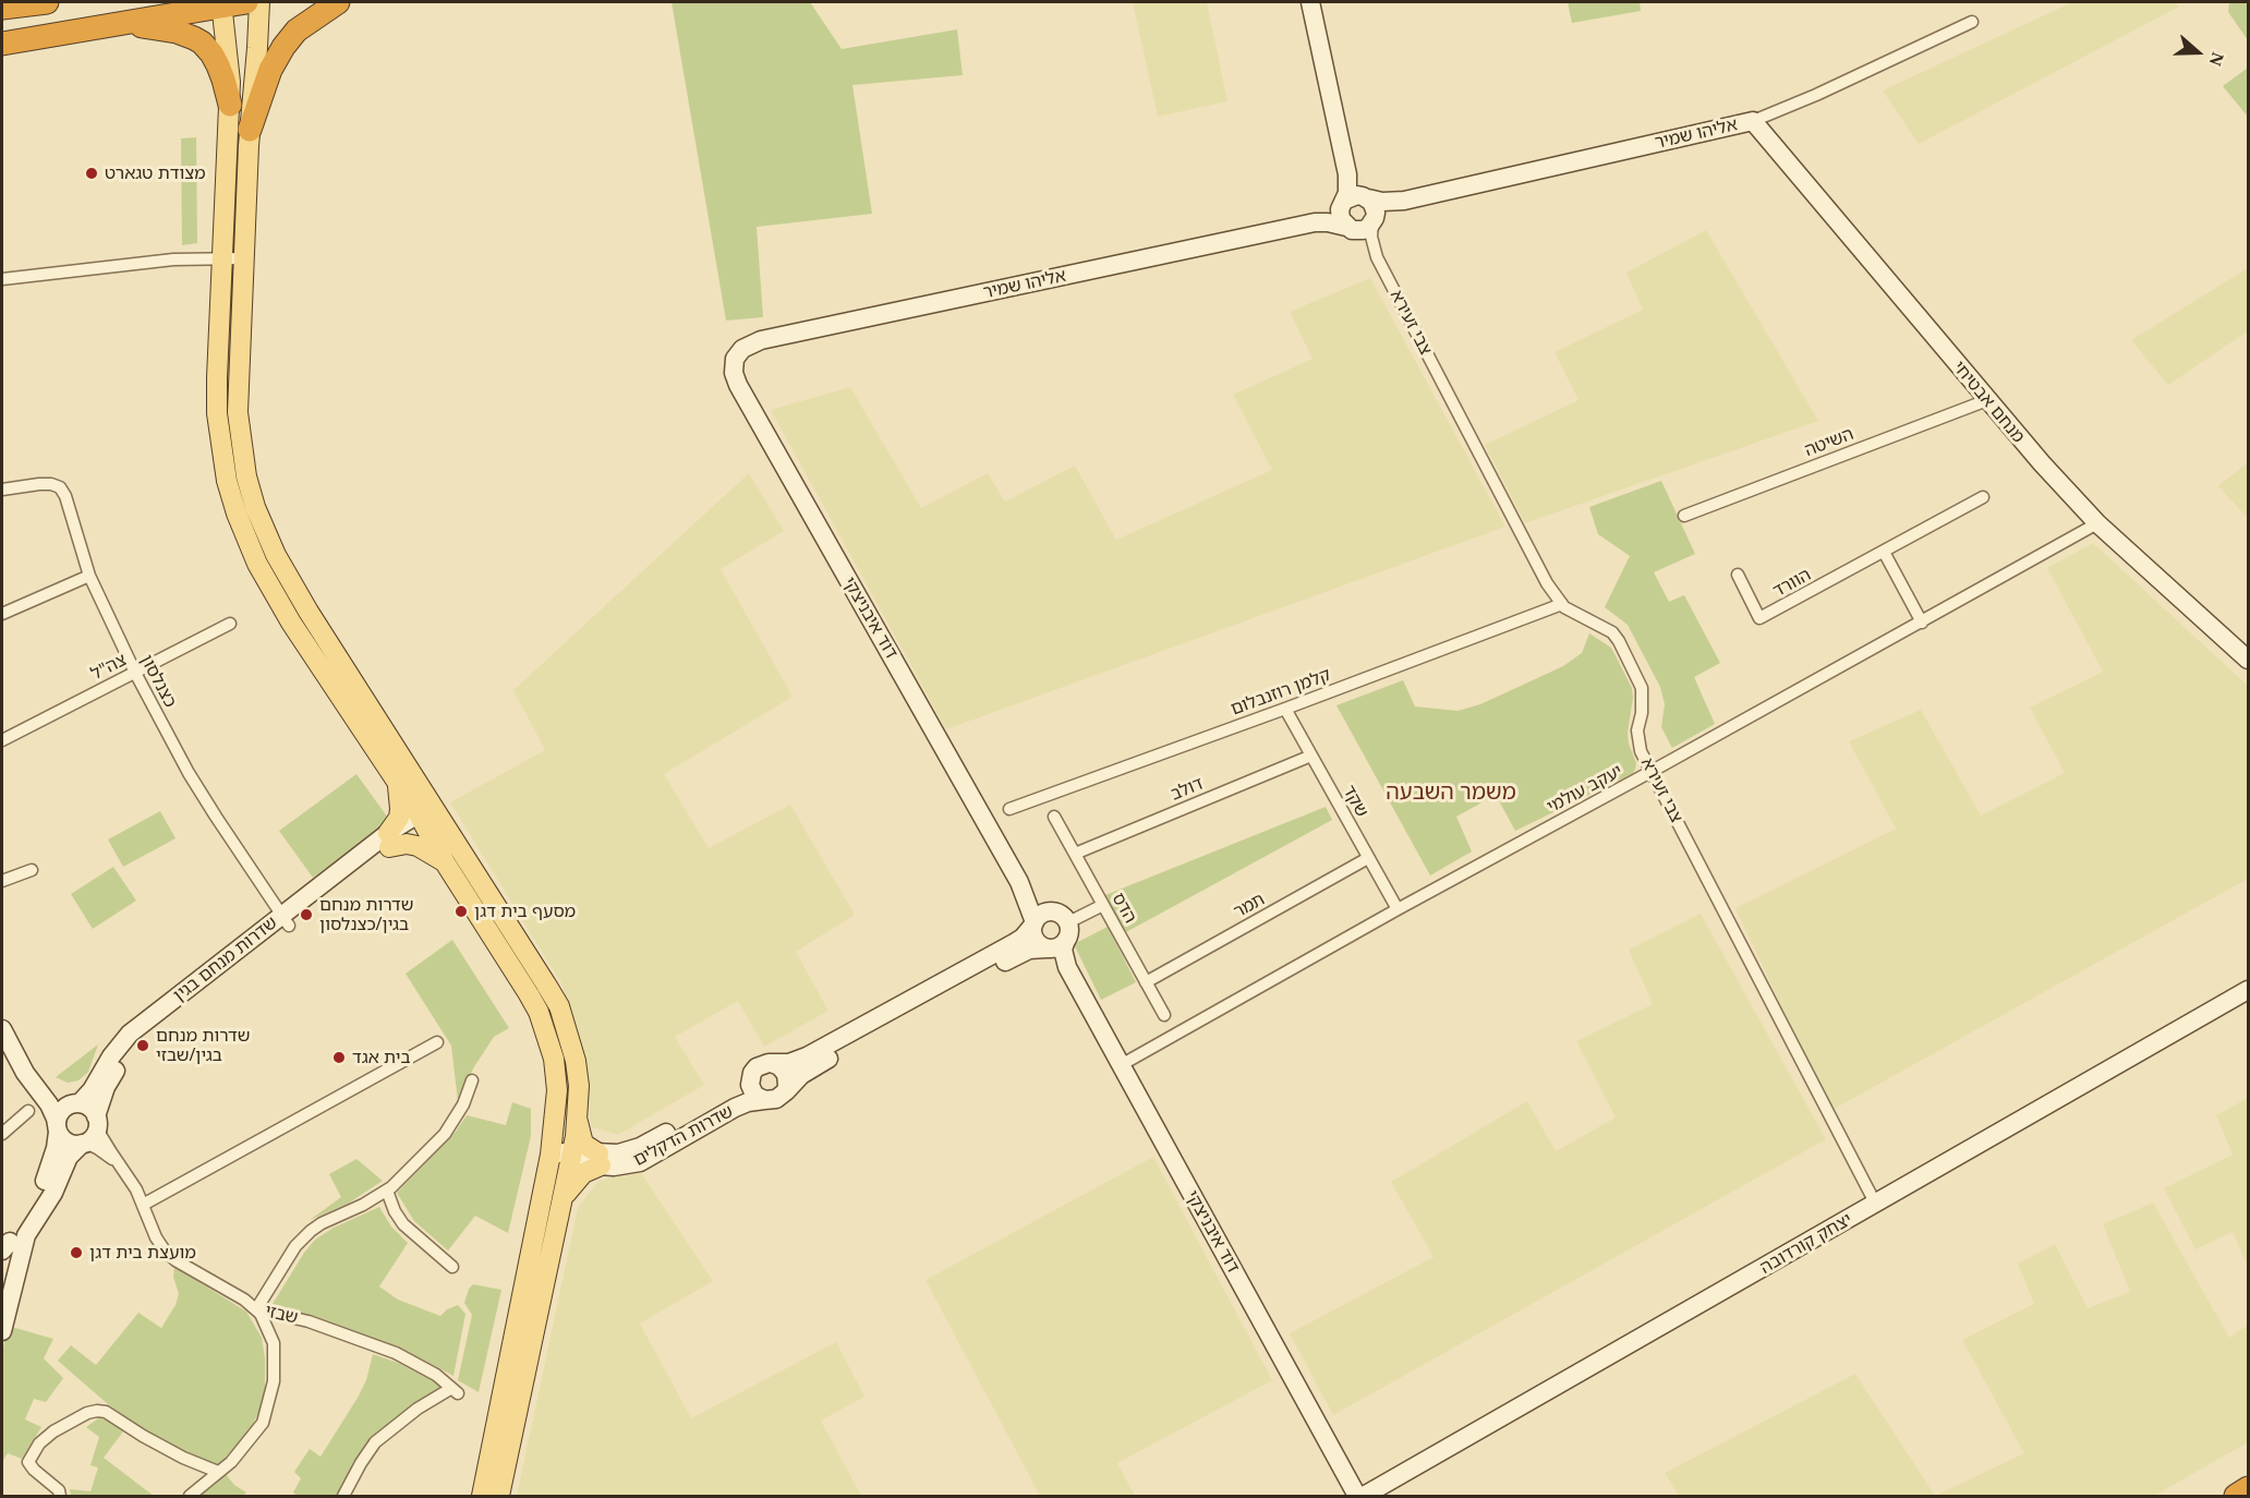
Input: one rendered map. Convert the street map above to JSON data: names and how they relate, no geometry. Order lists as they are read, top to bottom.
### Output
{
  "streets": {
    "street": [
      "אליהו שמיר",
      "צבי זעירא",
      "מנחם אבטיחי",
      "השיטה",
      "הוורד",
      "דוד איבניצקי",
      "צה\"ל",
      "כצנלסון",
      "קלמן רוזנבלום",
      "דולב",
      "יעקב עולמי",
      "שקד",
      "תמר",
      "הדס",
      "שדרות מנחם בגין",
      "שדרות הדקלים",
      "יצחק קורדובה",
      "שבזי"
    ]
  },
  "crossings": [
    ["אליהו שמיר", "צבי זעירא"],
    ["אליהו שמיר", "מנחם אבטיחי"],
    ["אליהו שמיר", "דוד איבניצקי"],
    ["צבי זעירא", "קלמן רוזנבלום"],
    ["צבי זעירא", "יעקב עולמי"],
    ["צבי זעירא", "יצחק קורדובה"],
    ["מנחם אבטיחי", "השיטה"],
    ["מנחם אבטיחי", "יעקב עולמי"],
    ["דוד איבניצקי", "יעקב עולמי"],
    ["צה\"ל", "כצנלסון"],
    ["כצנלסון", "שדרות מנחם בגין"],
    ["קלמן רוזנבלום", "שקד"],
    ["דולב", "שקד"],
    ["דולב", "הדס"],
    ["יעקב עולמי", "שקד"],
    ["שקד", "תמר"],
    ["תמר", "הדס"],
    ["שדרות מנחם בגין", "שבזי"]
  ],
  "districts": ["משמר השבעה"],
  "places": [
    "מצודת טגארט",
    "מסעף בית דגן",
    "שדרות מנחם בגין/כצנלסון",
    "שדרות מנחם בגין/שבזי",
    "בית אגד",
    "מועצת בית דגן"
  ],
  "north": "right"
}
